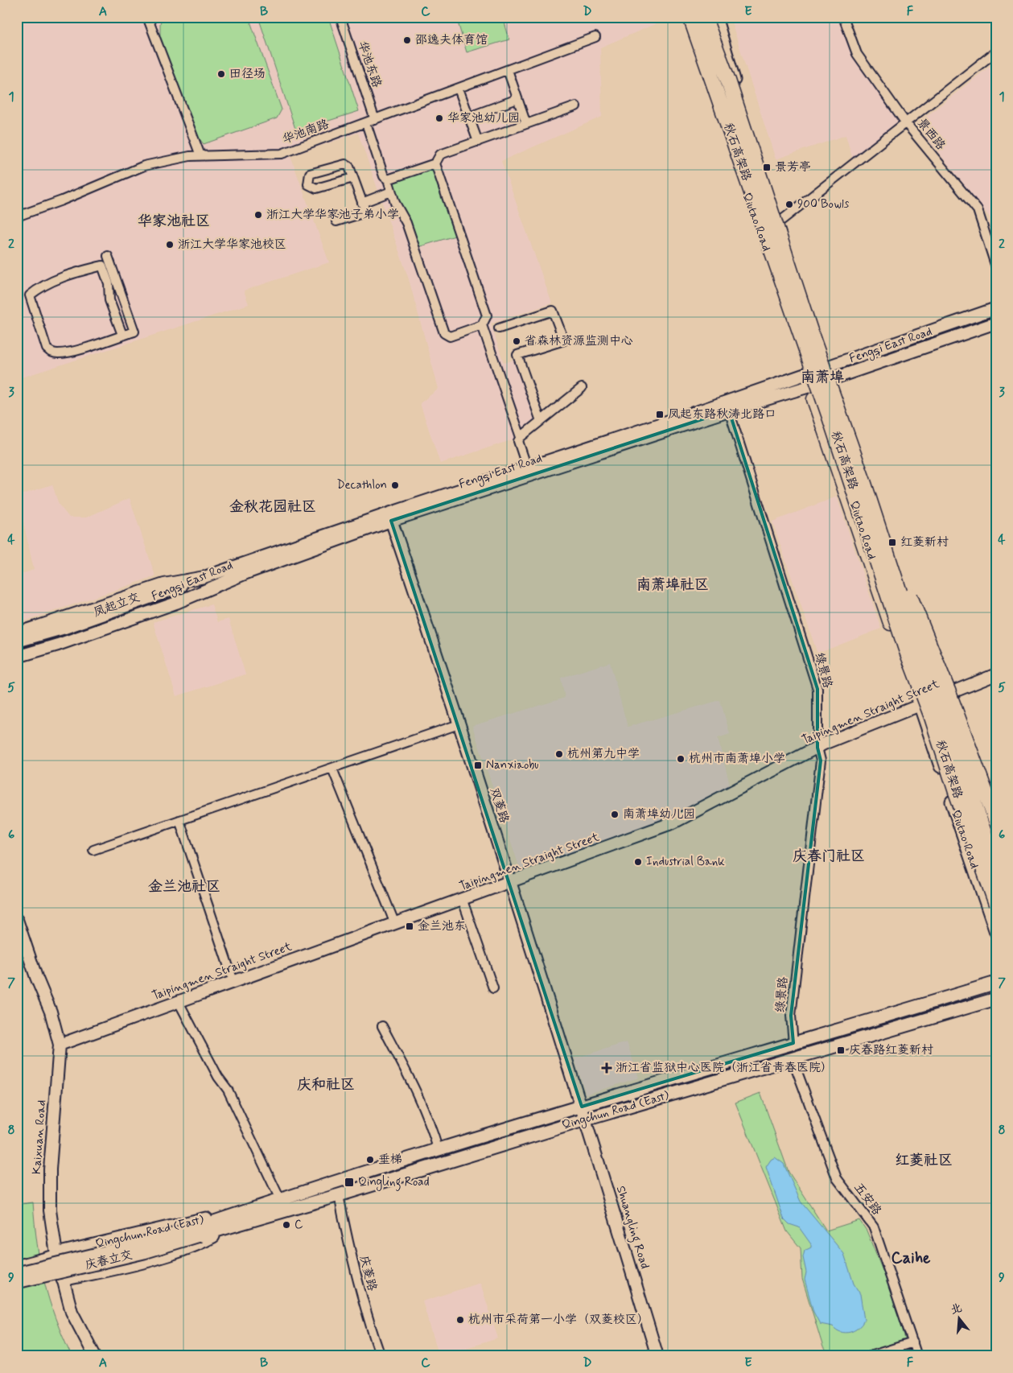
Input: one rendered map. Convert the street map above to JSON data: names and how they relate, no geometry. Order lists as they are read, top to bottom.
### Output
{
  "streets": {
    "highway": ["秋石高架路"],
    "main road": [
      "Qiutao Road",
      "Fengqi East Road",
      "凤起立交",
      "Taipingmen Straight Street",
      "双菱路",
      "Qingchun Road (East)",
      "Kaixuan Road",
      "Shuangling Road",
      "庆春立交"
    ],
    "street": [
      "华池东路",
      "华池南路",
      "景西路",
      "绿景路",
      "五安路",
      "庆菱路"
    ]
  },
  "crossings": [
    ["华池东路", "华池南路"],
    ["Qiutao Road", "Fengqi East Road"],
    ["Qiutao Road", "Taipingmen Straight Street"],
    ["Fengqi East Road", "凤起立交"],
    ["Fengqi East Road", "绿景路"],
    ["Fengqi East Road", "双菱路"],
    ["绿景路", "Taipingmen Straight Street"],
    ["绿景路", "Qingchun Road (East)"],
    ["Taipingmen Straight Street", "双菱路"],
    ["Taipingmen Straight Street", "Kaixuan Road"],
    ["双菱路", "Qingchun Road (East)"],
    ["双菱路", "Shuangling Road"],
    ["Qingchun Road (East)", "Kaixuan Road"],
    ["Qingchun Road (East)", "五安路"],
    ["Qingchun Road (East)", "Shuangling Road"],
    ["Qingchun Road (East)", "庆春立交"],
    ["Qingchun Road (East)", "庆菱路"]
  ],
  "districts": [
    "华家池社区",
    "南萧埠",
    "金秋花园社区",
    "南萧埠社区",
    "庆春门社区",
    "金兰池社区",
    "庆和社区",
    "红菱社区",
    "Caihe"
  ],
  "places": {
    "other": [
      "邵逸夫体育馆",
      "田径场",
      "华家池幼儿园",
      "900 Bowls",
      "浙江大学华家池子弟小学",
      "浙江大学华家池校区",
      "省森林资源监测中心",
      "Decathlon",
      "杭州第九中学",
      "杭州市南萧埠小学",
      "南萧埠幼儿园",
      "Industrial Bank",
      "垂梯",
      "C",
      "杭州市采荷第一小学（双菱校区）"
    ],
    "transit": [
      "景芳亭",
      "凤起东路秋涛北路口",
      "红菱新村",
      "Nanxiaobu",
      "金兰池东",
      "庆春路红菱新村",
      "Qingling Road"
    ],
    "health": ["浙江省监狱中心医院（浙江省青春医院）"]
  },
  "north": "top",
  "grid": {
    "columns": [
      "A",
      "B",
      "C",
      "D",
      "E",
      "F"
    ],
    "rows": [
      "1",
      "2",
      "3",
      "4",
      "5",
      "6",
      "7",
      "8",
      "9"
    ]
  }
}
